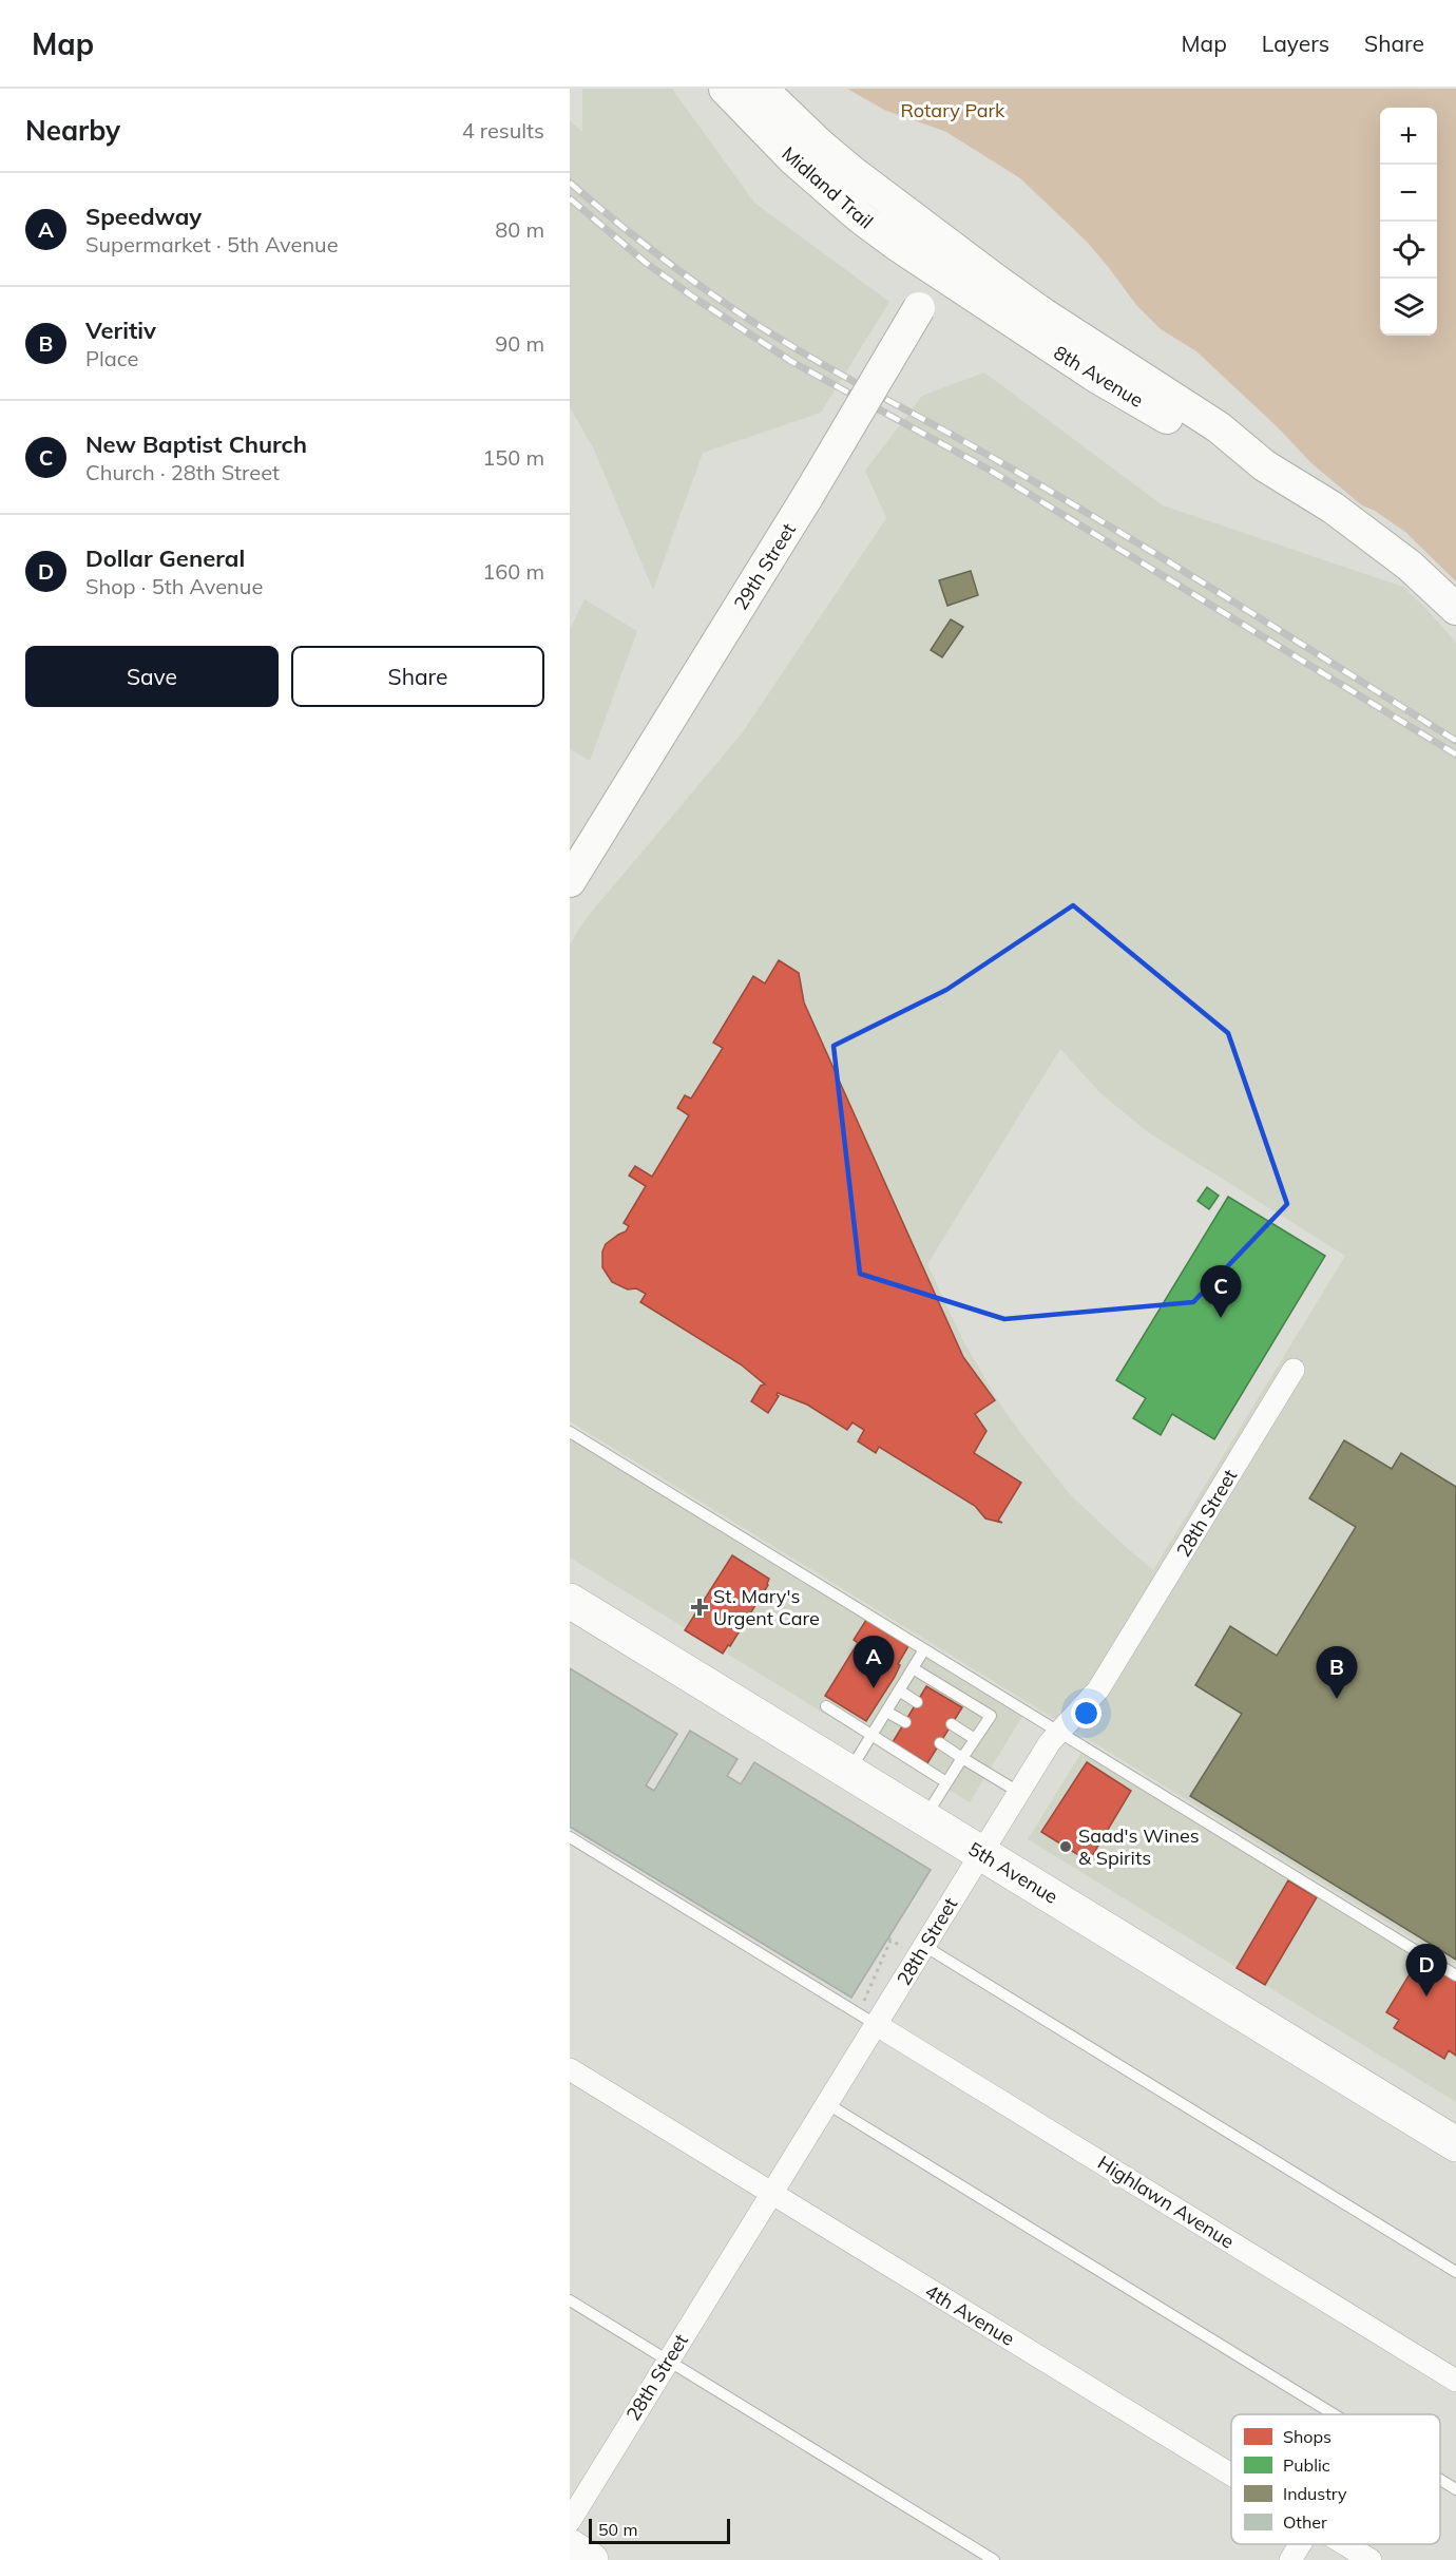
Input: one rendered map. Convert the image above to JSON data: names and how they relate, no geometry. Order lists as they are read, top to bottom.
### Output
{
  "streets": {
    "main road": [
      "Midland Trail",
      "8th Avenue",
      "29th Street",
      "5th Avenue"
    ],
    "street": ["28th Street", "Highlawn Avenue", "4th Avenue"]
  },
  "crossings": [
    ["Midland Trail", "8th Avenue"],
    ["Midland Trail", "29th Street"],
    ["8th Avenue", "29th Street"],
    ["28th Street", "5th Avenue"],
    ["28th Street", "Highlawn Avenue"],
    ["28th Street", "4th Avenue"]
  ],
  "parks": ["Rotary Park"],
  "places": {
    "health": ["St. Mary's Urgent Care"],
    "other": ["Saad's Wines & Spirits"]
  },
  "legend": [
    "Shops",
    "Public",
    "Industry",
    "Other"
  ],
  "scale_bar": "50 m",
  "page": {
    "header": "Map",
    "nav": ["Map", "Layers", "Share"],
    "heading": ["Nearby", "4 results"],
    "map_buttons": ["+", "−"],
    "list": [
      {
        "mark": "A",
        "name": "Speedway",
        "note": "Supermarket · 5th Avenue",
        "value": "80 m"
      },
      {
        "mark": "B",
        "name": "Veritiv",
        "note": "Place",
        "value": "90 m"
      },
      {
        "mark": "C",
        "name": "New Baptist Church",
        "note": "Church · 28th Street",
        "value": "150 m"
      },
      {
        "mark": "D",
        "name": "Dollar General",
        "note": "Shop · 5th Avenue",
        "value": "160 m"
      }
    ],
    "buttons": ["Save", "Share"],
    "pins": [
      "C",
      "A",
      "B",
      "D"
    ],
    "scale": "50 m"
  }
}
